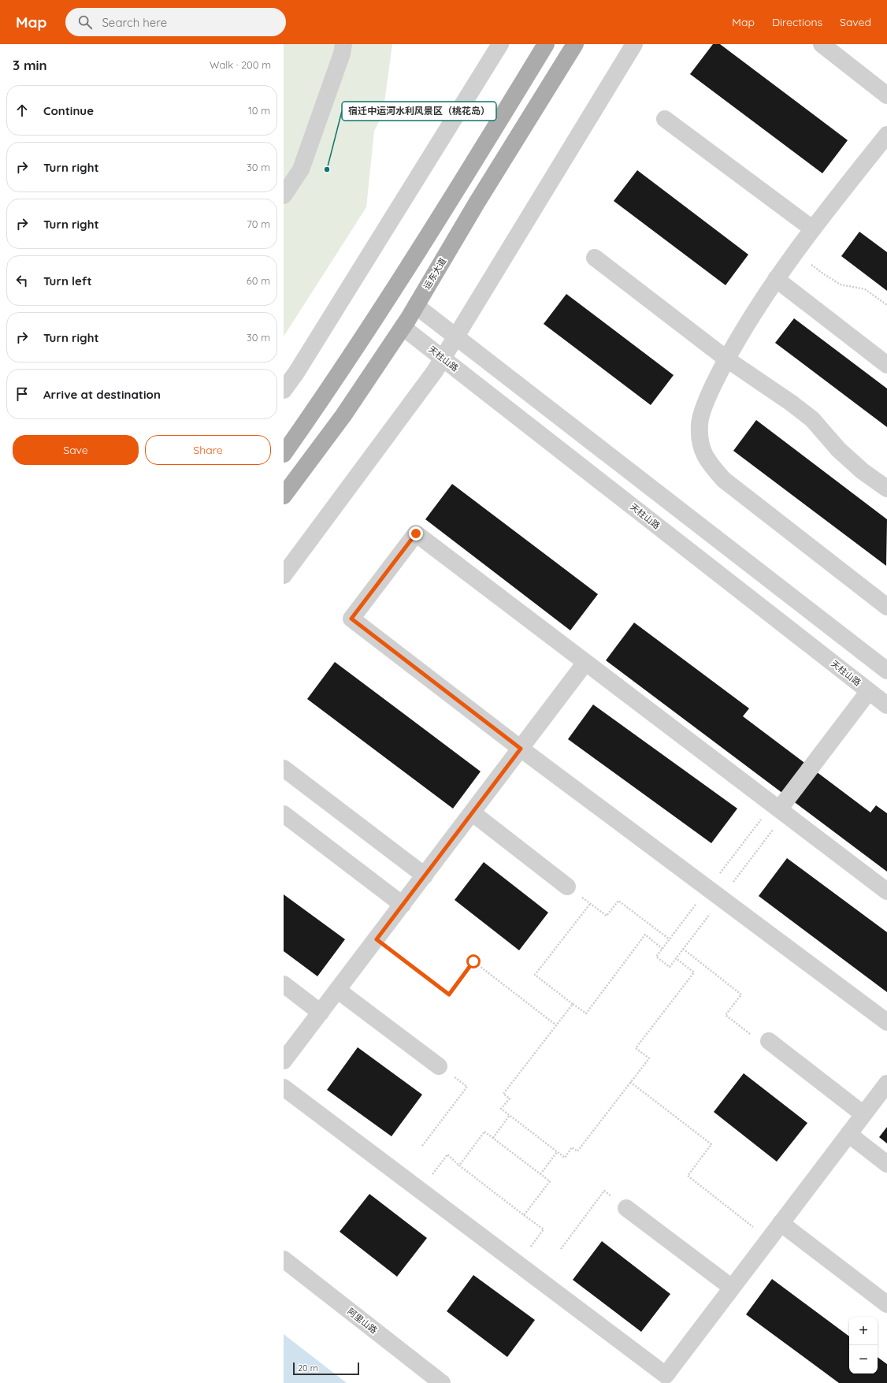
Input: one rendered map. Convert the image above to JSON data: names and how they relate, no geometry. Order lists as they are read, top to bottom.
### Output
{
  "streets": {
    "main road": ["运东大道"],
    "street": ["天柱山路", "阿里山路"]
  },
  "crossings": [
    ["运东大道", "天柱山路"]
  ],
  "places": ["宿迁中运河水利风景区（桃花岛）"],
  "scale_bar": "20 m",
  "page": {
    "header": "Map",
    "search": "Search here",
    "nav": ["Map", "Directions", "Saved"],
    "heading": ["3 min", "Walk · 200 m"],
    "list": [
      ["Continue", "10 m"],
      ["Turn right", "30 m"],
      ["Turn right", "70 m"],
      ["Turn left", "60 m"],
      ["Turn right", "30 m"],
      "Arrive at destination"
    ],
    "buttons": ["Save", "Share"],
    "map_buttons": ["+", "−"],
    "scale": "20 m"
  }
}
